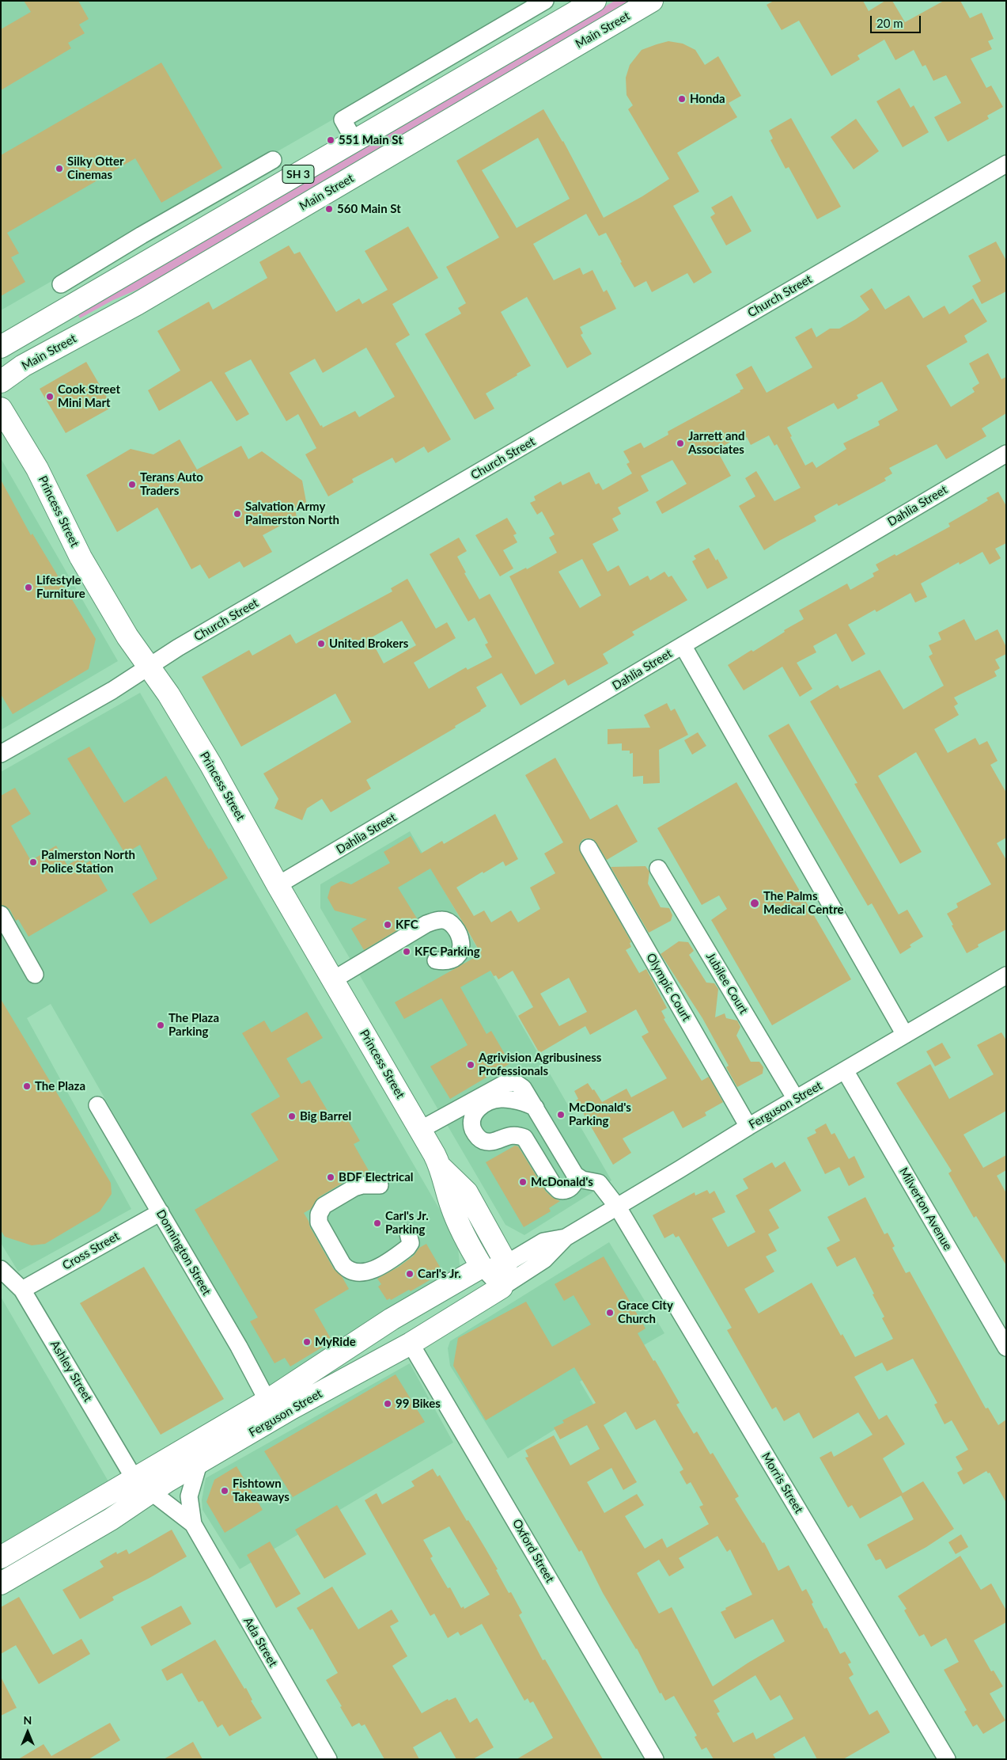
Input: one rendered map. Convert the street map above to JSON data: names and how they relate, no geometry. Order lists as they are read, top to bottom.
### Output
{
  "streets": {
    "main road": [
      "Main Street",
      "SH 3",
      "Princess Street",
      "Ferguson Street"
    ],
    "street": [
      "Church Street",
      "Dahlia Street",
      "Jubilee Court",
      "Olympic Court",
      "Milverton Avenue",
      "Cross Street",
      "Donnington Street",
      "Ashley Street",
      "Morris Street",
      "Oxford Street",
      "Ada Street"
    ]
  },
  "crossings": [
    ["Church Street", "Princess Street"],
    ["Dahlia Street", "Princess Street"],
    ["Princess Street", "Ferguson Street"],
    ["Jubilee Court", "Ferguson Street"],
    ["Olympic Court", "Ferguson Street"],
    ["Ferguson Street", "Milverton Avenue"],
    ["Ferguson Street", "Donnington Street"],
    ["Ferguson Street", "Ashley Street"],
    ["Ferguson Street", "Morris Street"],
    ["Ferguson Street", "Oxford Street"],
    ["Ferguson Street", "Ada Street"],
    ["Cross Street", "Donnington Street"],
    ["Cross Street", "Ashley Street"],
    ["Ashley Street", "Ada Street"]
  ],
  "places": [
    "Honda",
    "551 Main St",
    "Silky Otter Cinemas",
    "560 Main St",
    "Cook Street Mini Mart",
    "Jarrett and Associates",
    "Terans Auto Traders",
    "Salvation Army Palmerston North",
    "Lifestyle Furniture",
    "United Brokers",
    "Palmerston North Police Station",
    "The Palms Medical Centre",
    "KFC",
    "KFC Parking",
    "The Plaza Parking",
    "Agrivision Agribusiness Professionals",
    "The Plaza",
    "McDonald's Parking",
    "Big Barrel",
    "BDF Electrical",
    "McDonald's",
    "Carl's Jr. Parking",
    "Carl's Jr.",
    "Grace City Church",
    "MyRide",
    "99 Bikes",
    "Fishtown Takeaways"
  ],
  "scale_bar": "20 m",
  "north": "top"
}
